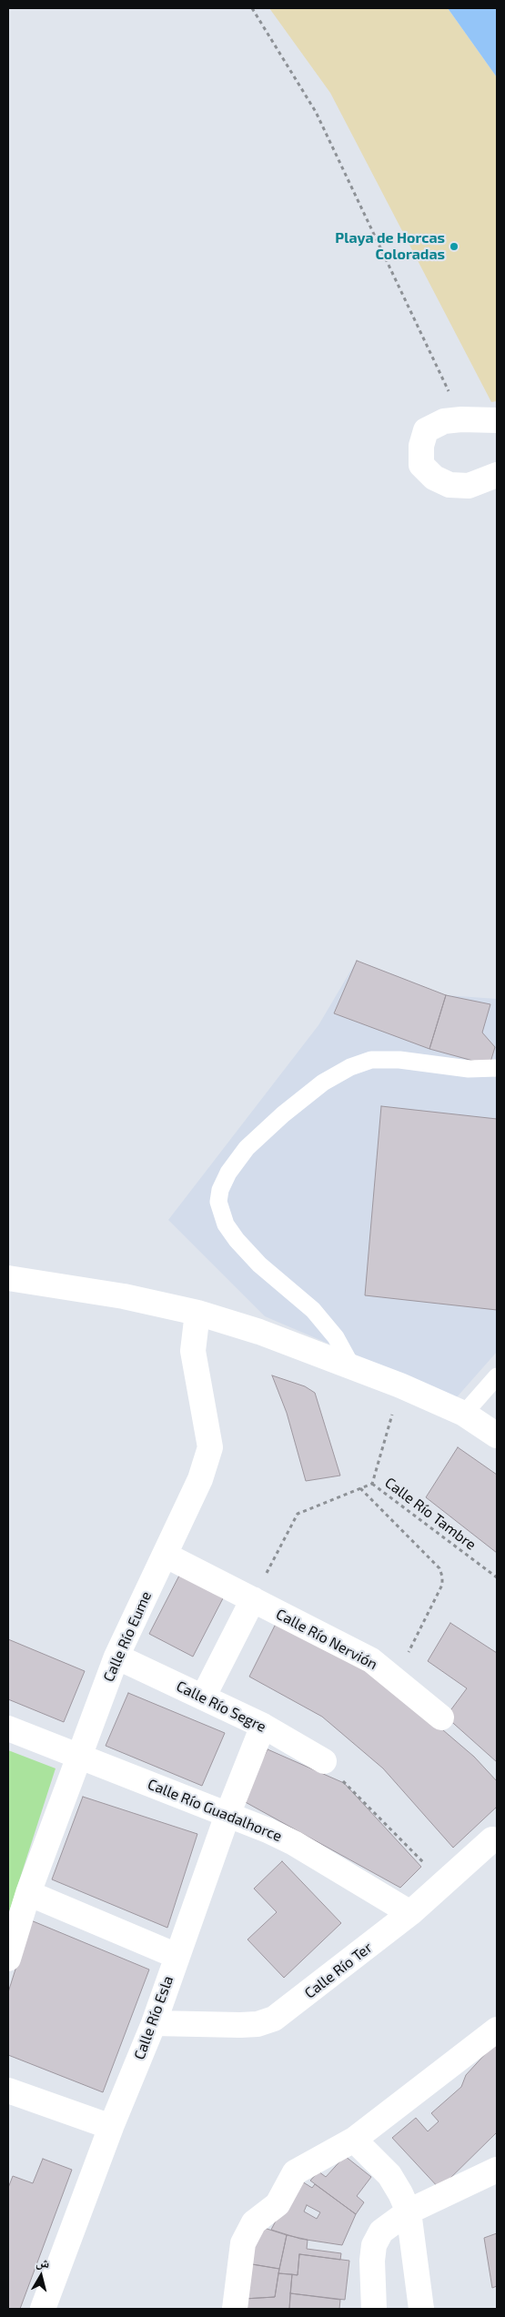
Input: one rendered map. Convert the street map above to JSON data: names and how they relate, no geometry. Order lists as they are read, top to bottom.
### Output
{
  "streets": {
    "street": [
      "Calle Río Eume",
      "Calle Río Nervión",
      "Calle Río Segre",
      "Calle Río Guadalhorce",
      "Calle Río Ter",
      "Calle Río Esla"
    ],
    "path": ["Calle Río Tambre"]
  },
  "crossings": [
    ["Calle Río Tambre", "Calle Río Nervión"],
    ["Calle Río Eume", "Calle Río Nervión"],
    ["Calle Río Eume", "Calle Río Segre"],
    ["Calle Río Eume", "Calle Río Guadalhorce"],
    ["Calle Río Segre", "Calle Río Esla"],
    ["Calle Río Guadalhorce", "Calle Río Ter"],
    ["Calle Río Guadalhorce", "Calle Río Esla"],
    ["Calle Río Ter", "Calle Río Esla"]
  ],
  "places": ["Playa de Horcas Coloradas"],
  "north": "top"
}
